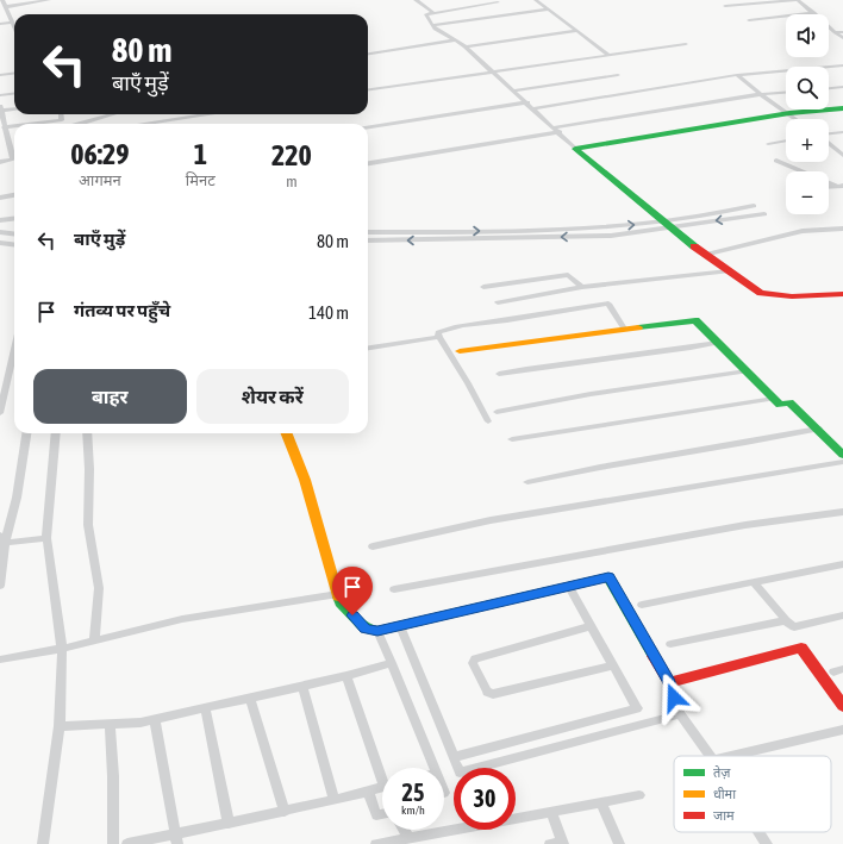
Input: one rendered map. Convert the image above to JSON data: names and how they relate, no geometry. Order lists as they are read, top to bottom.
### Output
{
  "legend": ["तेज़", "धीमा", "जाम"],
  "page": {
    "map_buttons": ["+", "−"],
    "turn": ["80 m", "बाएँ मुड़ें"],
    "eta": [
      "06:29",
      "आगमन",
      "1",
      "मिनट",
      "220",
      "m"
    ],
    "list": [
      {
        "name": "बाएँ मुड़ें",
        "value": "80 m"
      },
      {
        "name": "गंतव्य पर पहुँचे",
        "value": "140 m"
      }
    ],
    "buttons": ["बाहर", "शेयर करें"],
    "speed": "25 km/h",
    "limit": "30"
  }
}
